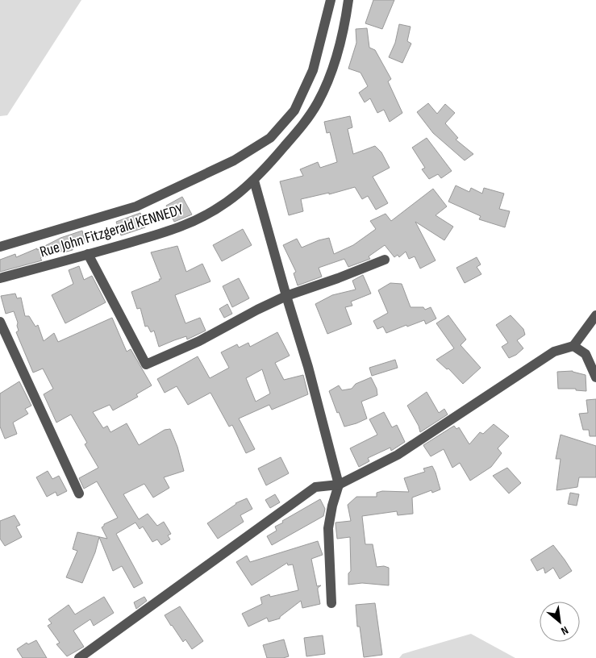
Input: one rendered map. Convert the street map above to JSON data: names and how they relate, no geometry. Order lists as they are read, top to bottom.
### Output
{
  "streets": {
    "street": ["Rue John Fitzgerald KENNEDY"]
  },
  "north": "bottom right"
}
